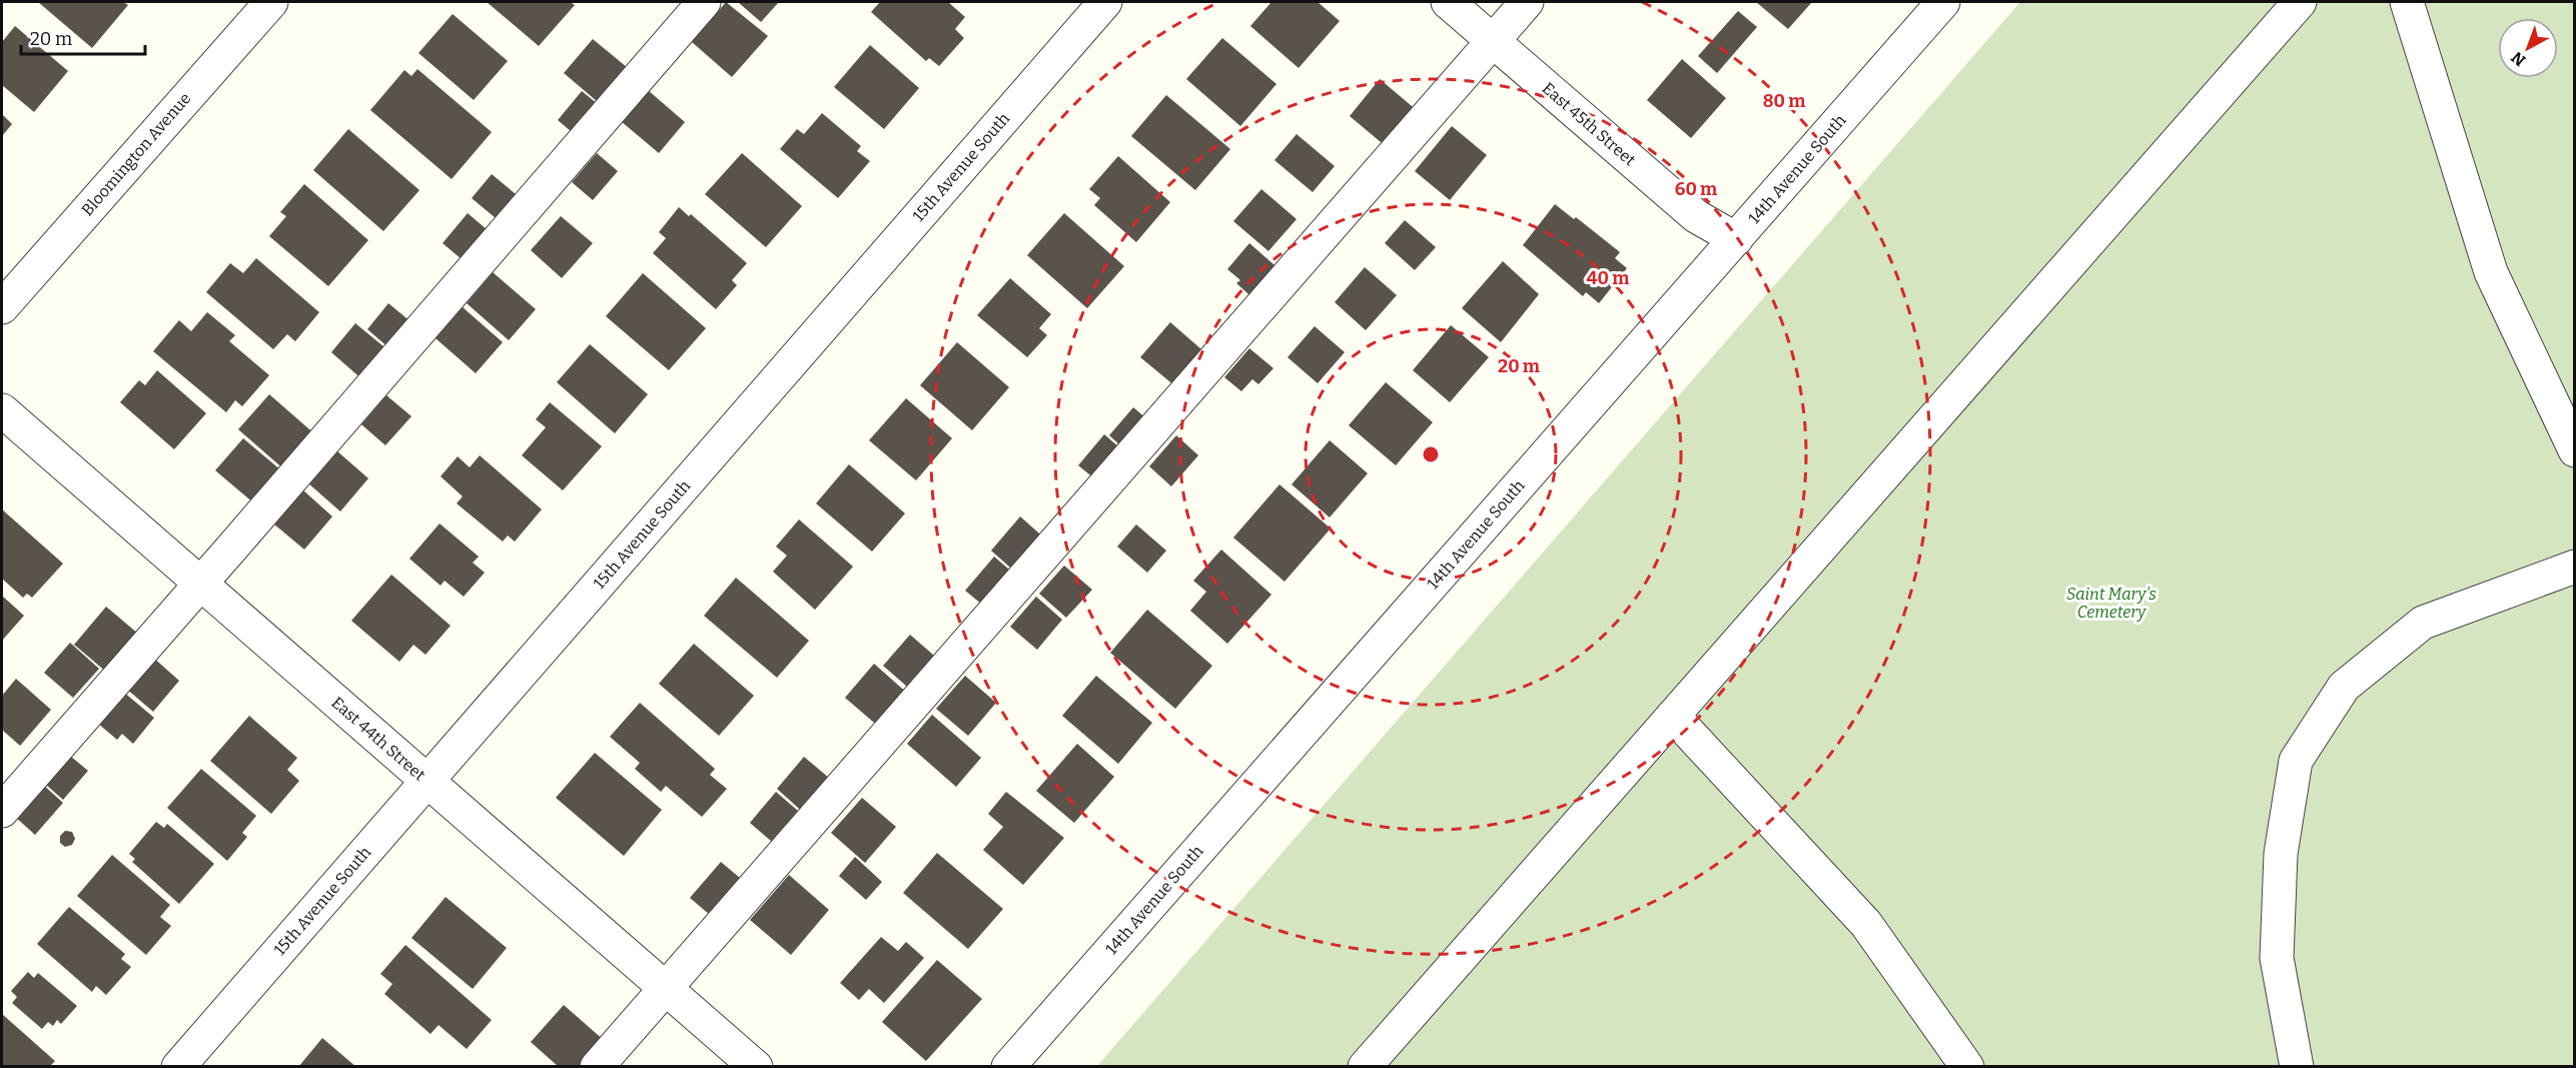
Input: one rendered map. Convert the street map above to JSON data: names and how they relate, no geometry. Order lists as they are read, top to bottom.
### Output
{
  "streets": {
    "street": [
      "East 45th Street",
      "Bloomington Avenue",
      "15th Avenue South",
      "14th Avenue South",
      "East 44th Street"
    ]
  },
  "crossings": [
    ["East 45th Street", "14th Avenue South"],
    ["15th Avenue South", "East 44th Street"]
  ],
  "parks": ["Saint Mary's Cemetery"],
  "scale_bar": "20 m",
  "north": "bottom left",
  "rings": [
    "80 m",
    "60 m",
    "40 m",
    "20 m"
  ]
}
